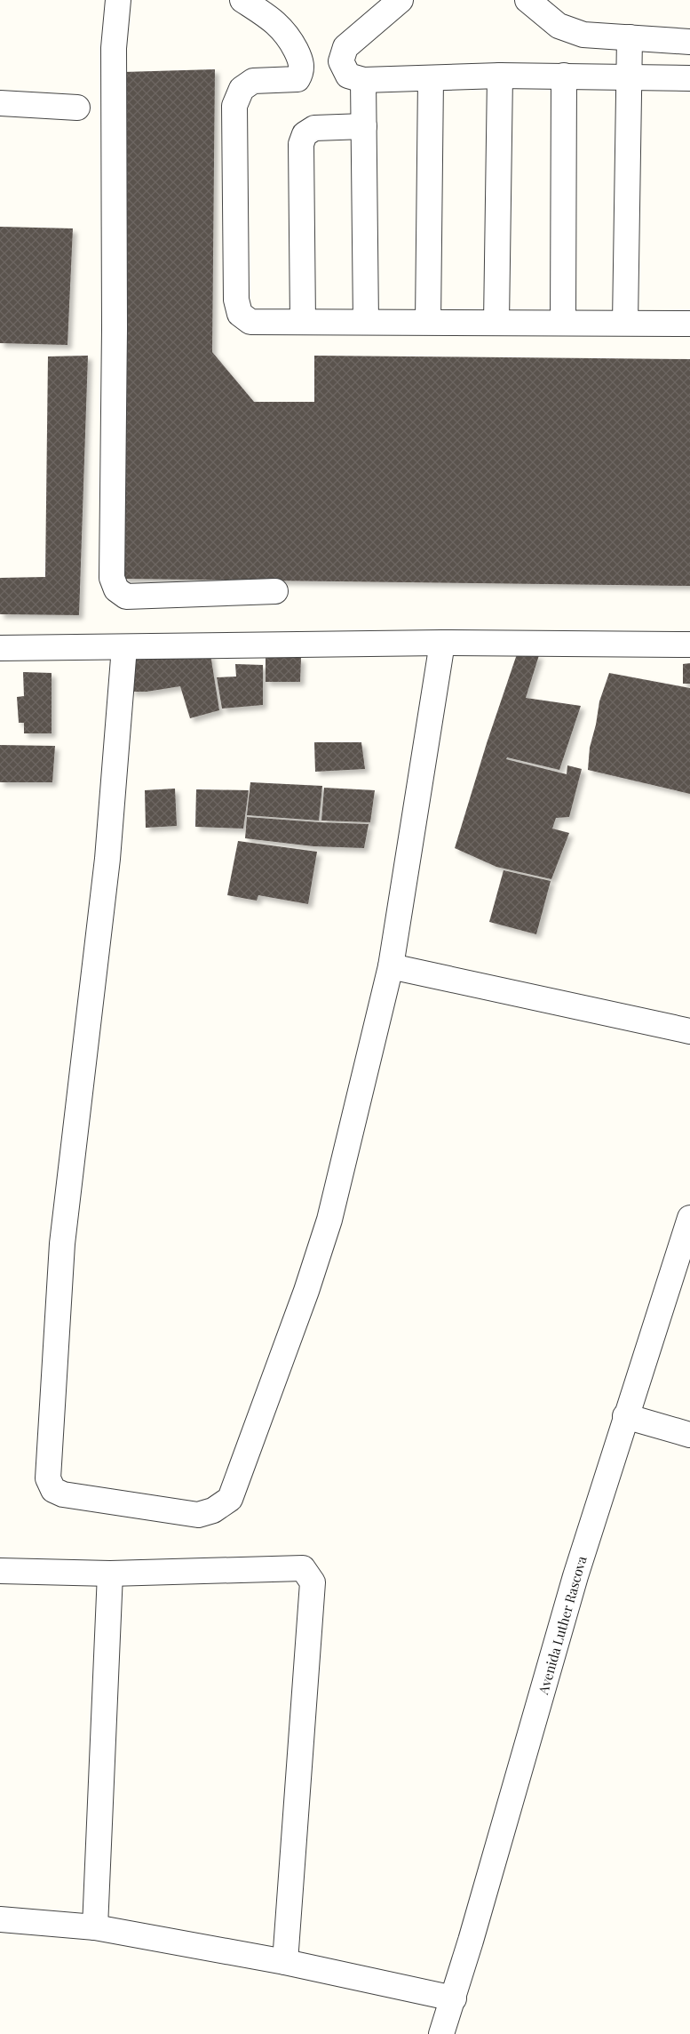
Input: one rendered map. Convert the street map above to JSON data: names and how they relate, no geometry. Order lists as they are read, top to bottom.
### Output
{
  "streets": {
    "street": ["Avenida Luther Rascova"]
  }
}
